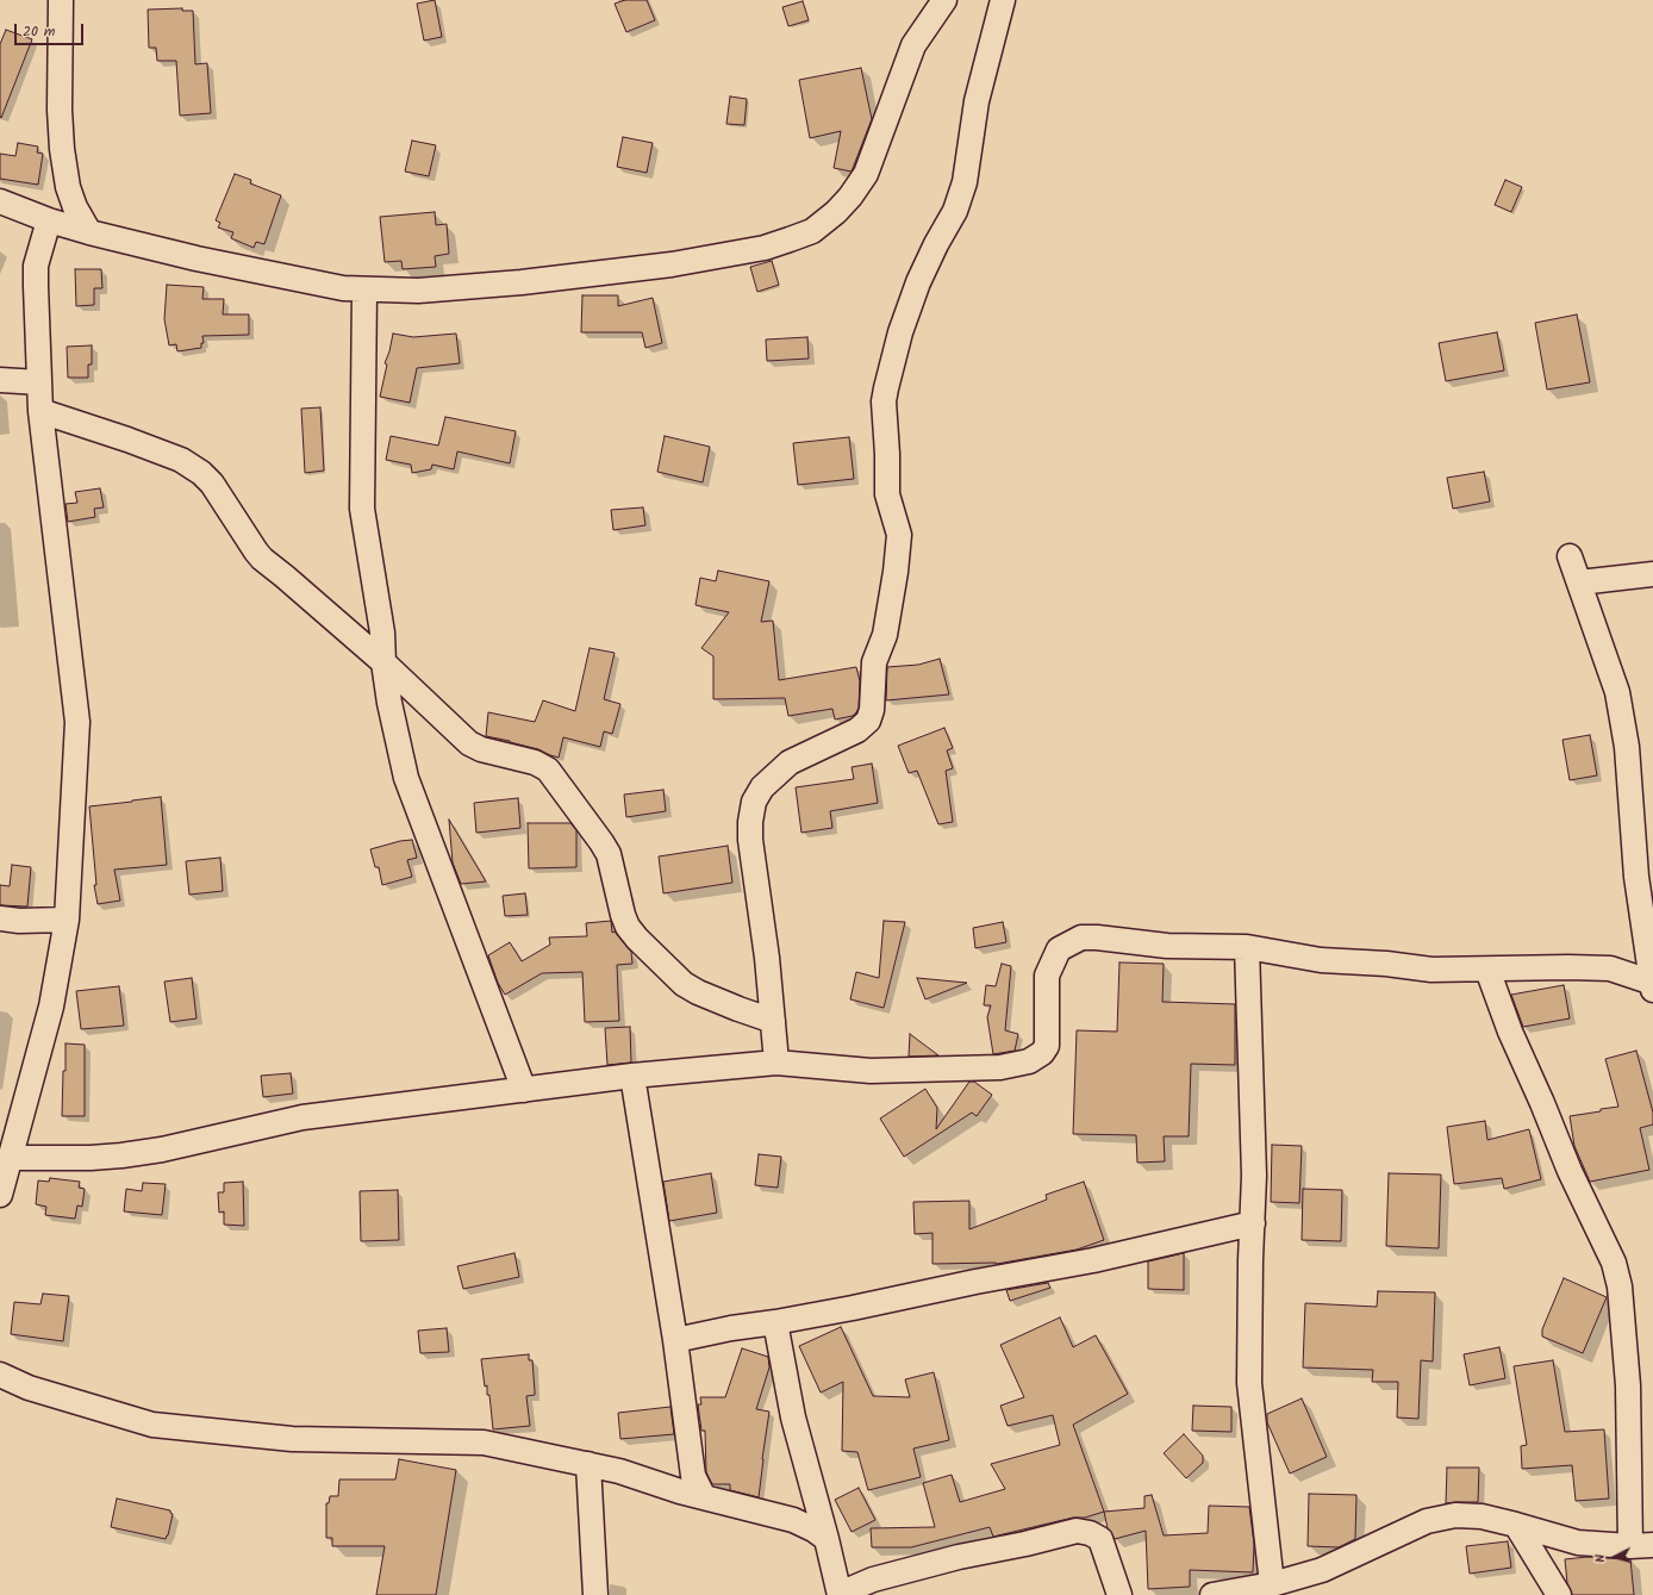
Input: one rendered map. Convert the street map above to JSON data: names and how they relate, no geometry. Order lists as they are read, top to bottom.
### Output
{
  "scale_bar": "20 m",
  "north": "left"
}
